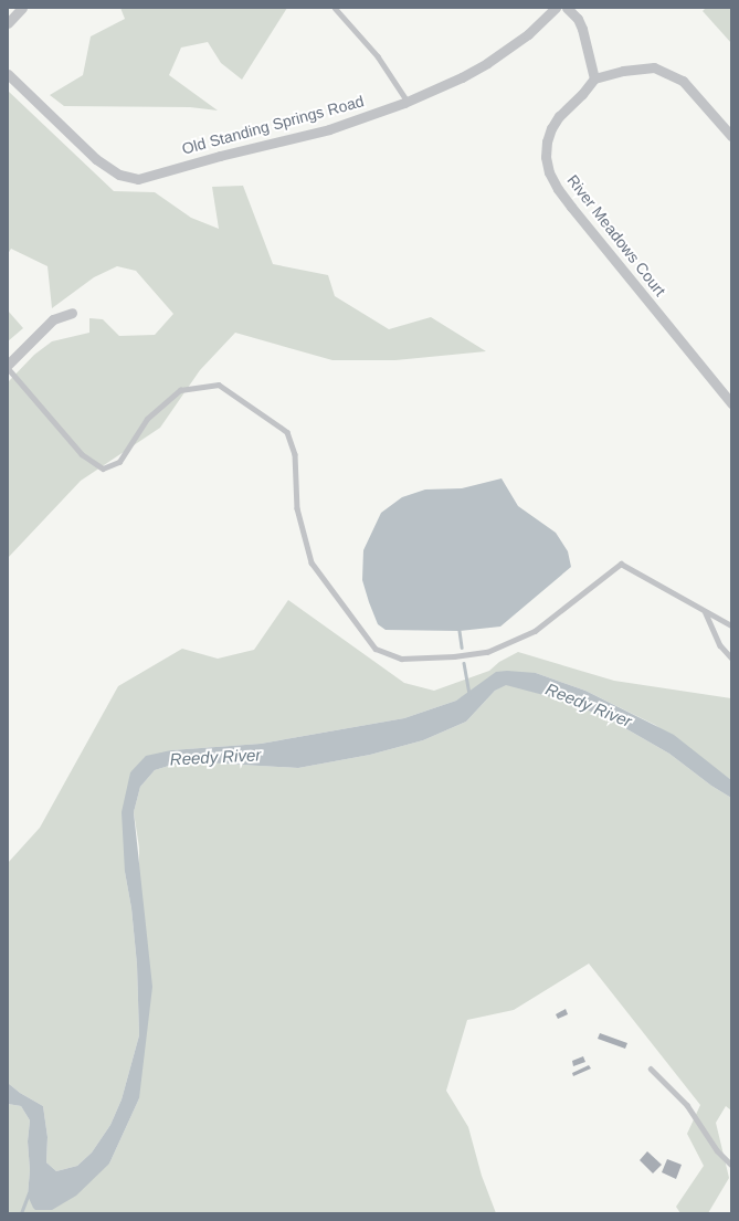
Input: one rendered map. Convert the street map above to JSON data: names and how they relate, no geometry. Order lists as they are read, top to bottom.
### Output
{
  "streets": {
    "street": ["Old Standing Springs Road", "River Meadows Court"]
  },
  "water": ["Reedy River"]
}
